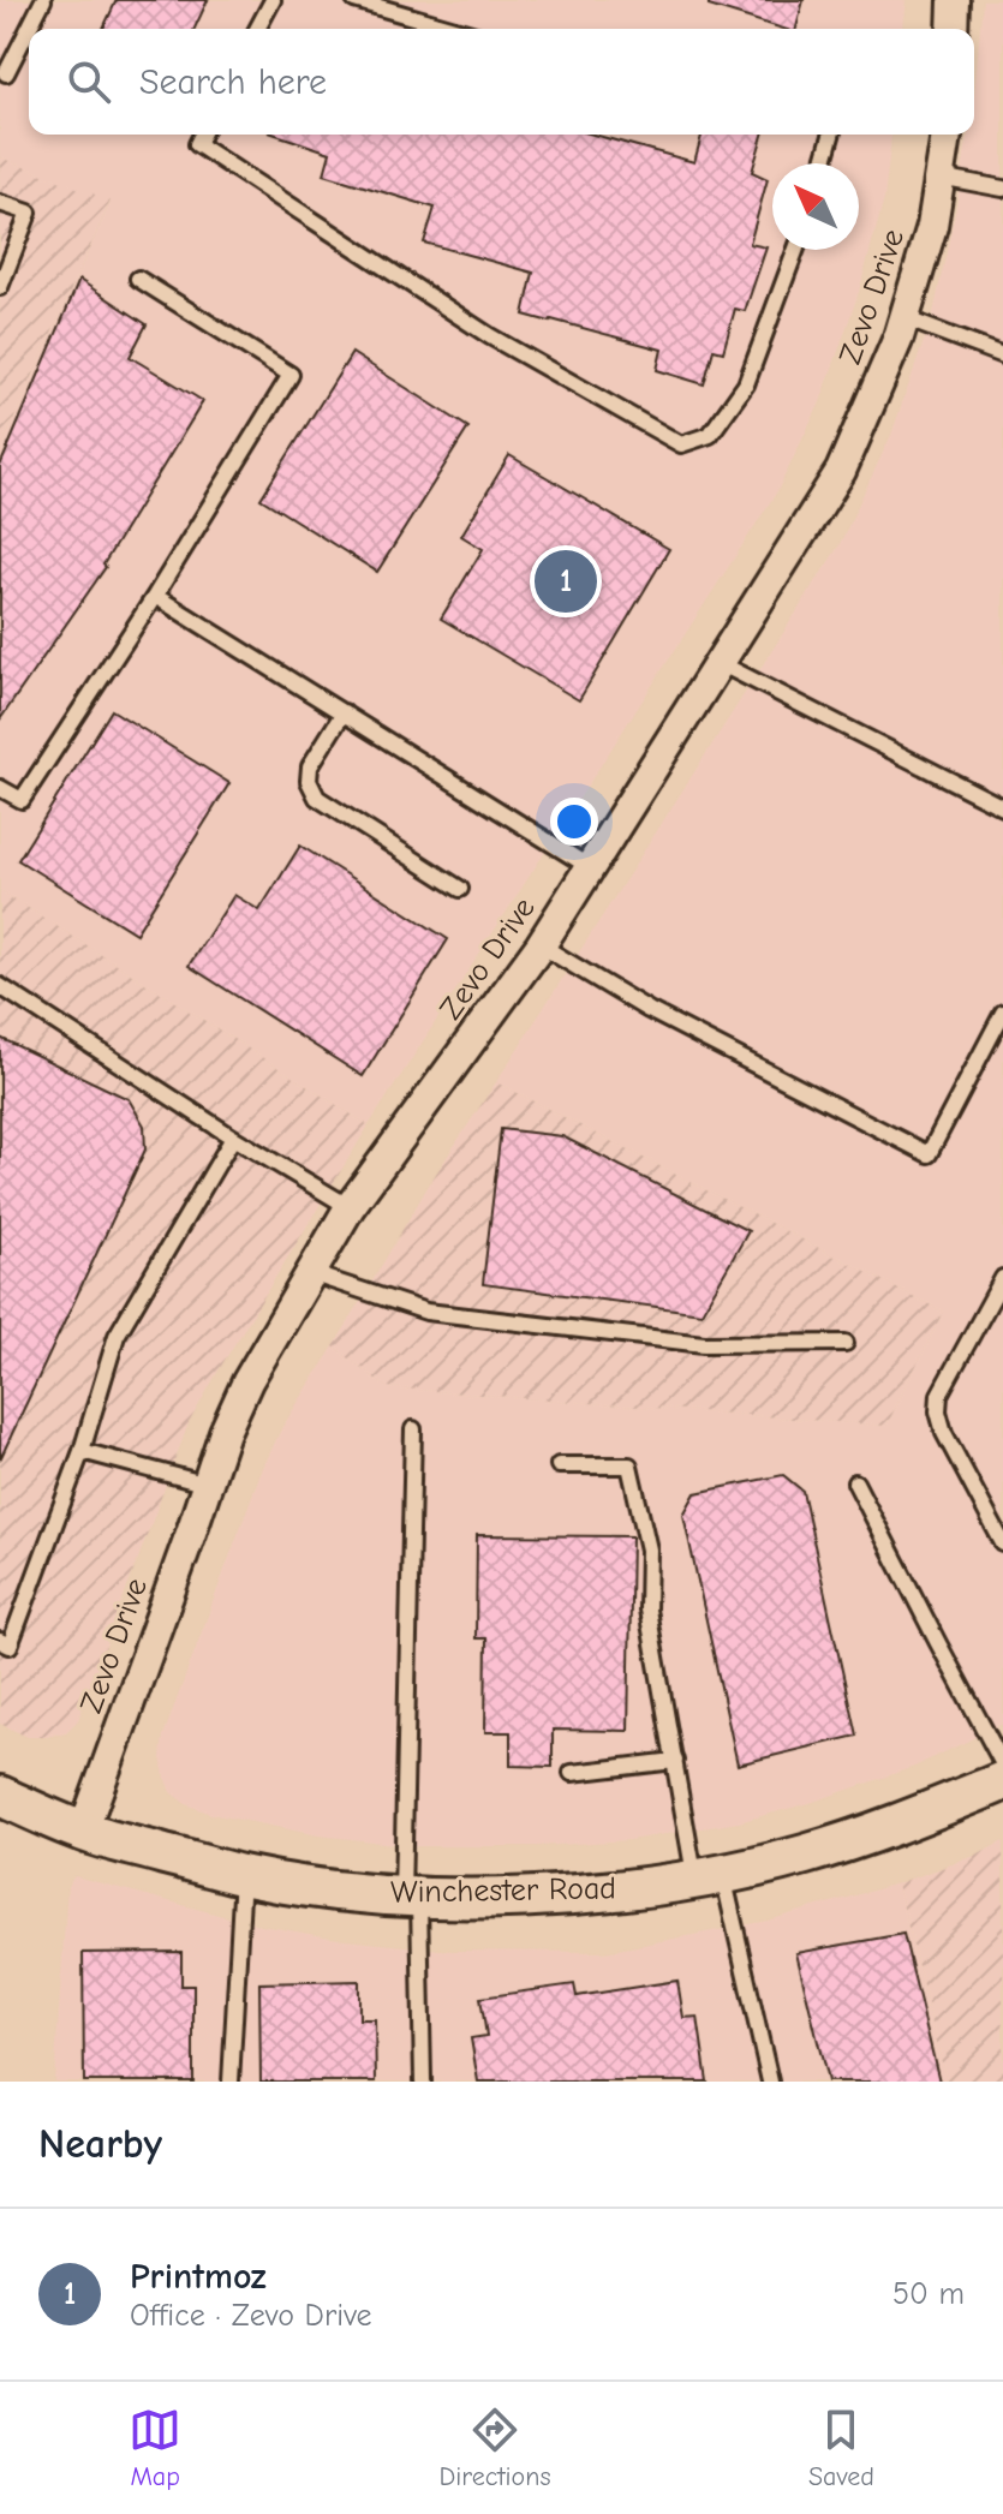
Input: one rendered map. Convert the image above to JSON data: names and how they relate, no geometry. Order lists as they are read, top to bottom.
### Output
{
  "streets": {
    "street": ["Zevo Drive", "Winchester Road"]
  },
  "crossings": [
    ["Zevo Drive", "Winchester Road"]
  ],
  "north": "top left",
  "page": {
    "search": "Search here",
    "pins": "1",
    "heading": "Nearby",
    "list": [
      {
        "mark": "1",
        "name": "Printmoz",
        "note": "Office · Zevo Drive",
        "value": "50 m"
      }
    ],
    "nav": ["Map", "Directions", "Saved"]
  }
}
